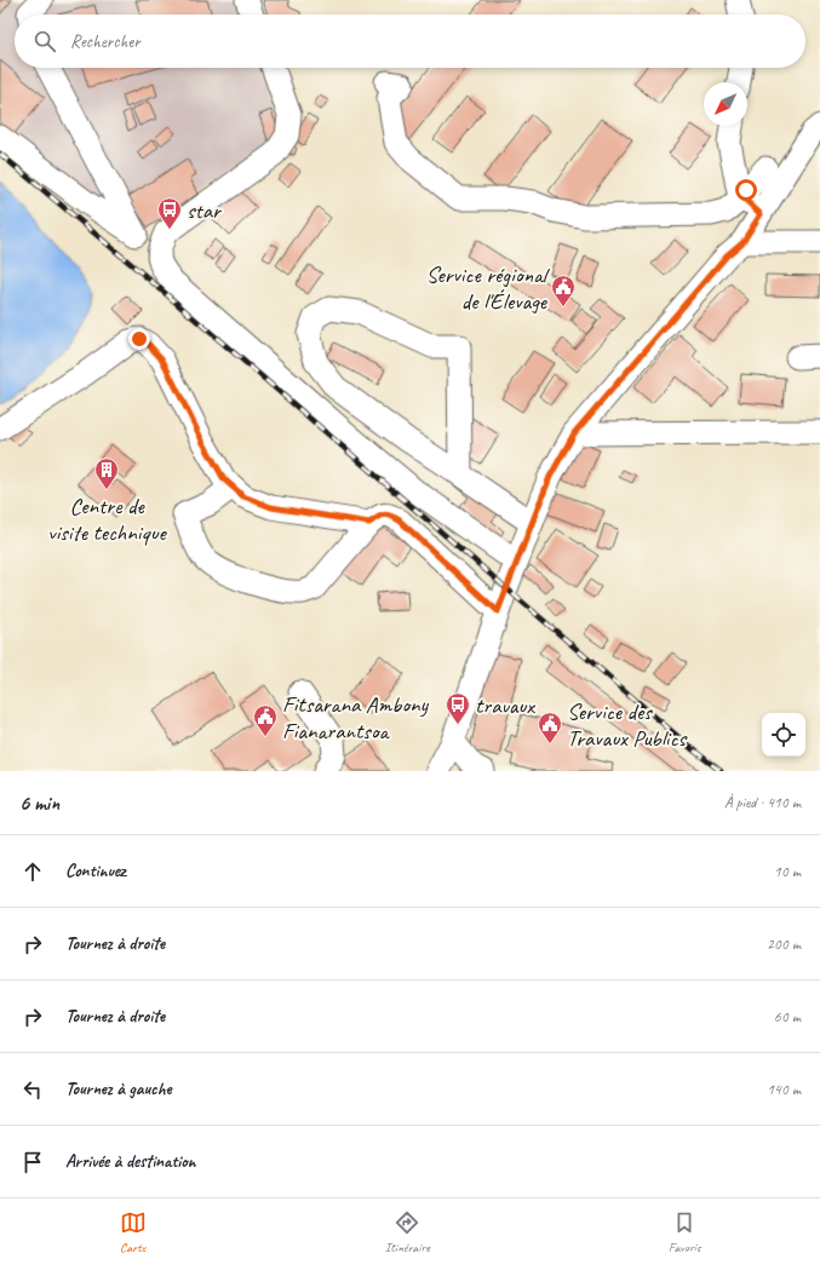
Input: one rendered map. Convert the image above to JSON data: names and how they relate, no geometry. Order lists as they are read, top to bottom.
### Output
{
  "places": {
    "bus stop": ["star", "travaux"],
    "public building": ["Service régional de l'Élevage", "Fitsarana Ambony Fianarantsoa", "Service des Travaux Publics"],
    "building": ["Centre de visite technique"]
  },
  "north": "bottom left",
  "page": {
    "search": "Rechercher",
    "heading": ["6 min", "À pied · 410 m"],
    "list": [
      ["Continuez", "10 m"],
      ["Tournez à droite", "200 m"],
      ["Tournez à droite", "60 m"],
      ["Tournez à gauche", "140 m"],
      "Arrivée à destination"
    ],
    "nav": ["Carte", "Itinéraire", "Favoris"]
  }
}
